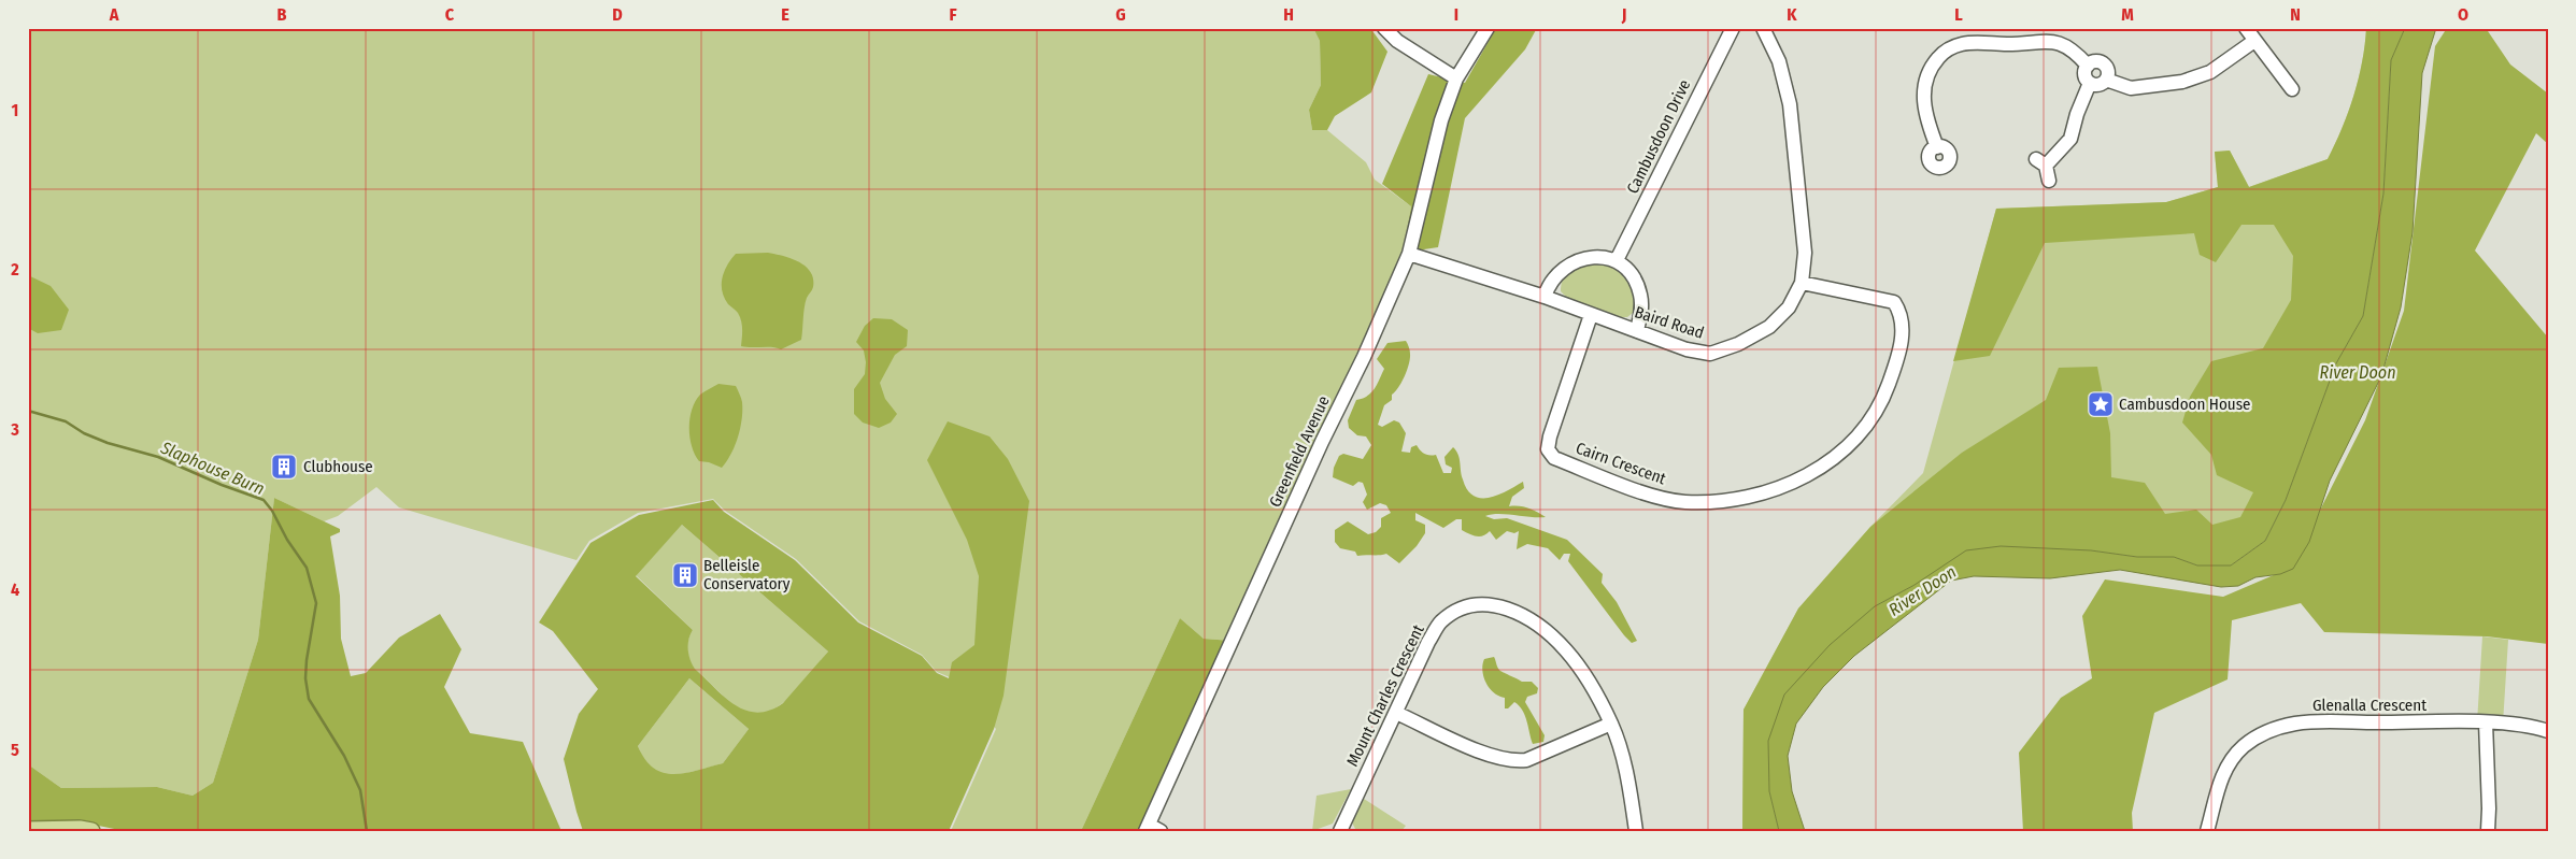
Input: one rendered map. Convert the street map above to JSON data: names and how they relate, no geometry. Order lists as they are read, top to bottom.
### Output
{
  "streets": {
    "street": [
      "Cambusdoon Drive",
      "Baird Road",
      "Greenfield Avenue",
      "Cairn Crescent",
      "Mount Charles Crescent",
      "Glenalla Crescent"
    ]
  },
  "crossings": [
    ["Baird Road", "Greenfield Avenue"],
    ["Baird Road", "Cairn Crescent"]
  ],
  "water": ["River Doon", "Slaphouse Burn"],
  "places": {
    "place": ["Cambusdoon House"],
    "building": ["Clubhouse", "Belleisle Conservatory"]
  },
  "grid": {
    "columns": [
      "A",
      "B",
      "C",
      "D",
      "E",
      "F",
      "G",
      "H",
      "I",
      "J",
      "K",
      "L",
      "M",
      "N",
      "O"
    ],
    "rows": [
      "1",
      "2",
      "3",
      "4",
      "5"
    ]
  }
}
